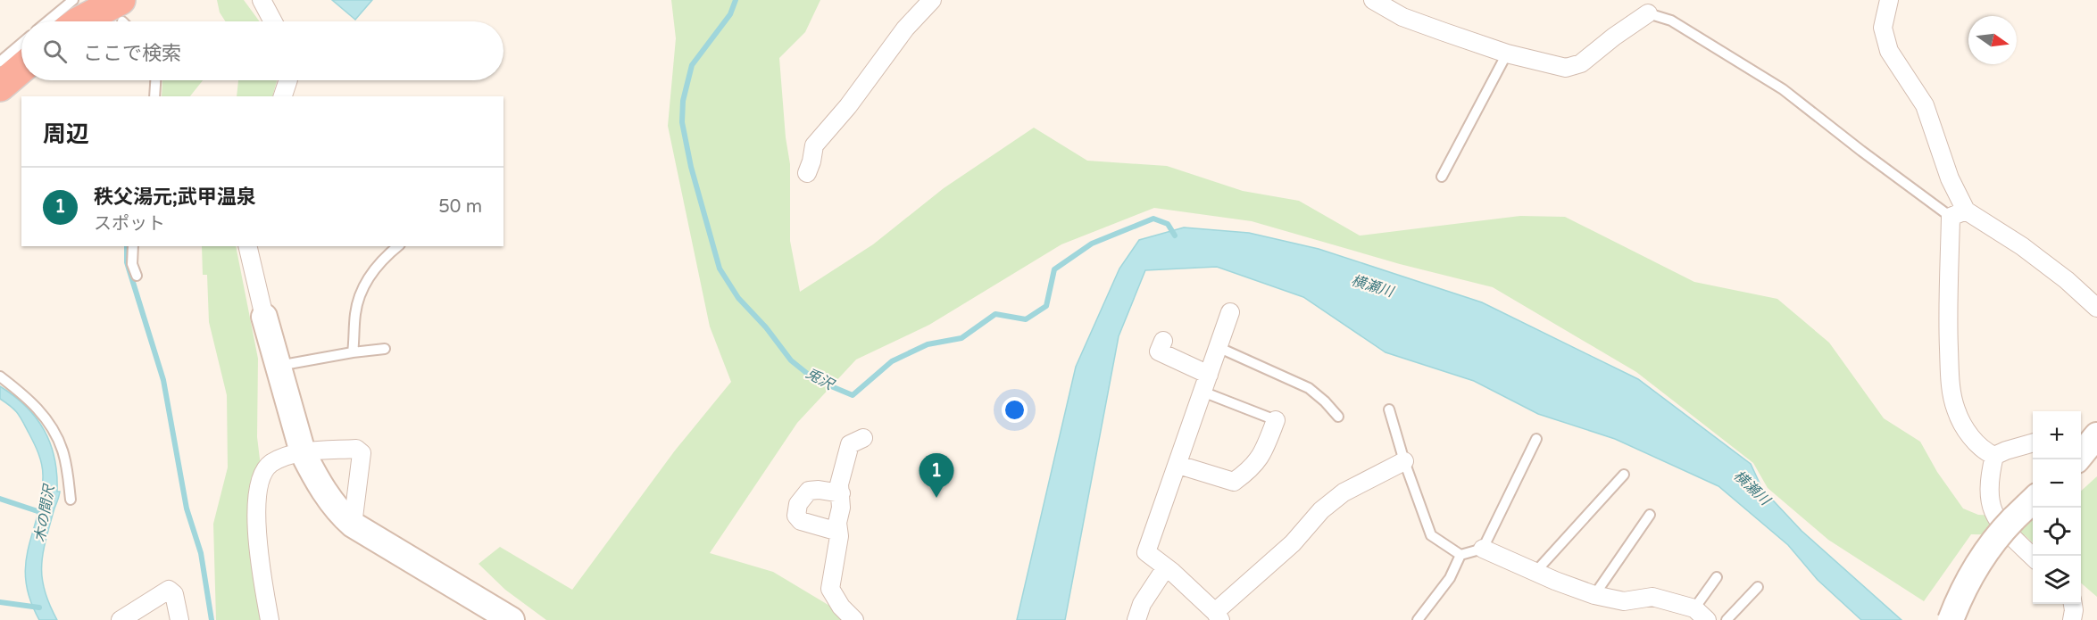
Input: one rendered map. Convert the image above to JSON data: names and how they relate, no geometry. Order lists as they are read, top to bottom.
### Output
{
  "water": ["横瀬川", "兎沢", "木の間沢"],
  "north": "right",
  "page": {
    "search": "ここで検索",
    "heading": "周辺",
    "list": [
      {
        "mark": "1",
        "name": "秩父湯元;武甲温泉",
        "note": "スポット",
        "value": "50 m"
      }
    ],
    "map_buttons": ["+", "−"],
    "pins": "1"
  }
}
